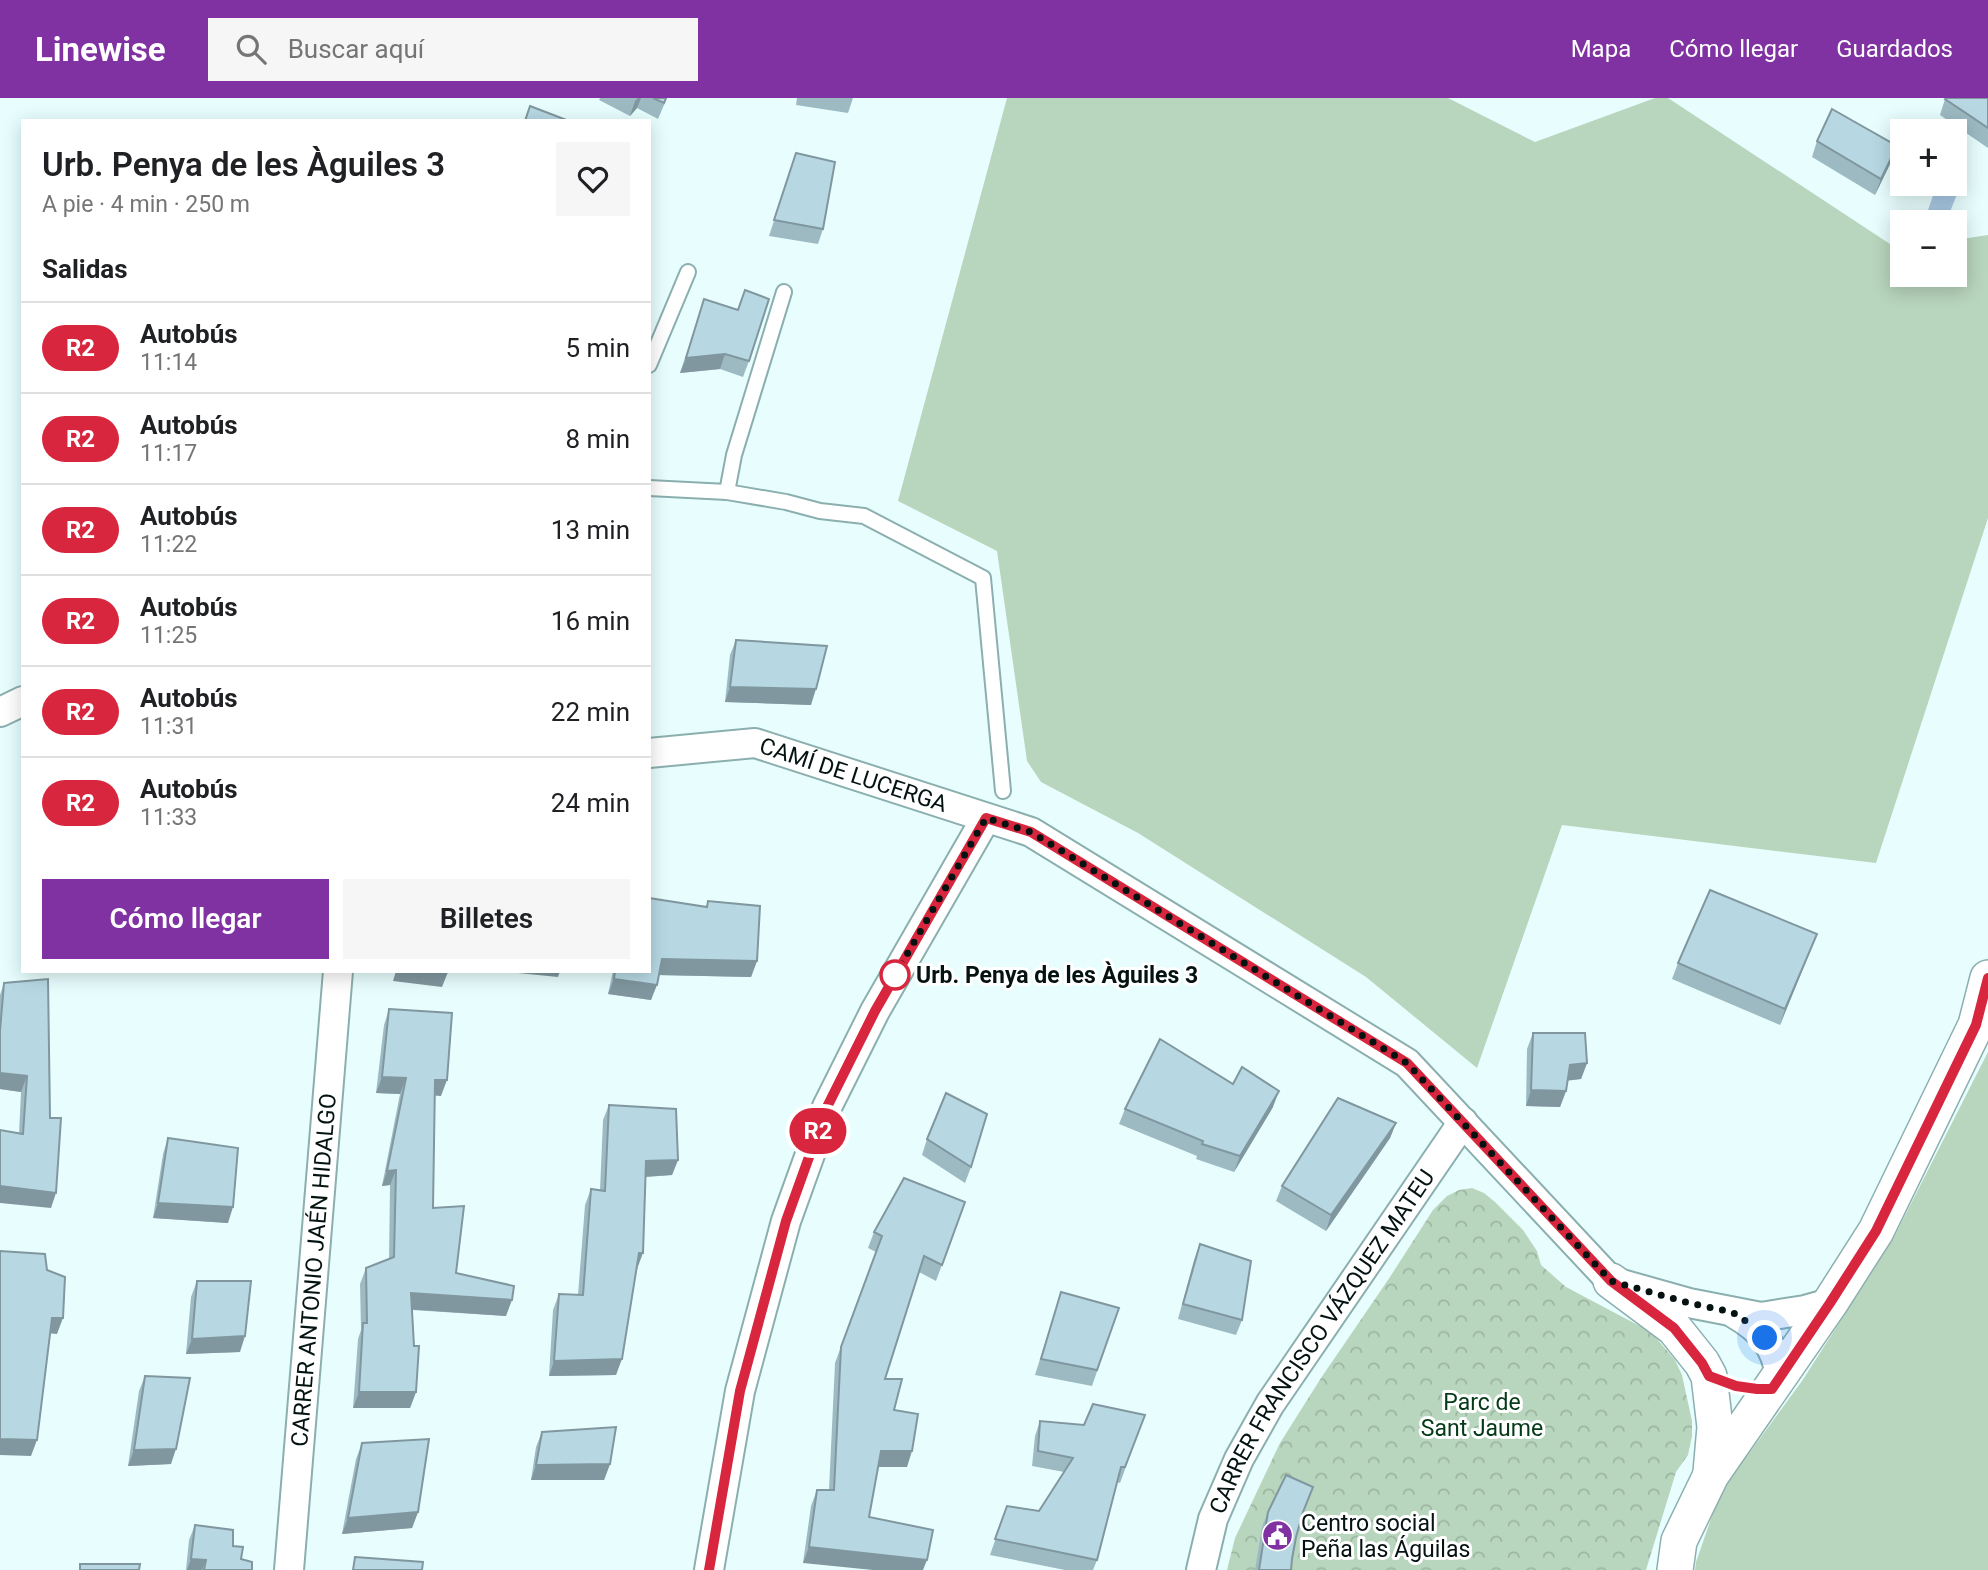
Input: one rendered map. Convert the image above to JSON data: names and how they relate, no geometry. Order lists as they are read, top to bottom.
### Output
{
  "streets": {
    "street": ["CAMÍ DE LUCERGA", "CARRER ANTONIO JAÉN HIDALGO", "CARRER FRANCISCO VÁZQUEZ MATEU"]
  },
  "crossings": [
    ["CAMÍ DE LUCERGA", "CARRER FRANCISCO VÁZQUEZ MATEU"]
  ],
  "parks": ["Parc de Sant Jaume"],
  "places": {
    "other": ["Urb. Penya de les Àguiles 3"],
    "public building": ["Centro social Peña las Águilas"]
  },
  "lines": ["bus line R2"],
  "page": {
    "header": "Linewise",
    "search": "Buscar aquí",
    "nav": ["Mapa", "Cómo llegar", "Guardados"],
    "on_map": "R2",
    "map_buttons": ["+", "−"],
    "heading": [
      ["Urb. Penya de les Àguiles 3", "A pie · 4 min · 250 m"],
      "Salidas"
    ],
    "list": [
      {
        "mark": "R2",
        "name": "Autobús",
        "note": "11:14",
        "value": "5 min"
      },
      {
        "mark": "R2",
        "name": "Autobús",
        "note": "11:17",
        "value": "8 min"
      },
      {
        "mark": "R2",
        "name": "Autobús",
        "note": "11:22",
        "value": "13 min"
      },
      {
        "mark": "R2",
        "name": "Autobús",
        "note": "11:25",
        "value": "16 min"
      },
      {
        "mark": "R2",
        "name": "Autobús",
        "note": "11:31",
        "value": "22 min"
      },
      {
        "mark": "R2",
        "name": "Autobús",
        "note": "11:33",
        "value": "24 min"
      }
    ],
    "buttons": ["Cómo llegar", "Billetes"]
  }
}
